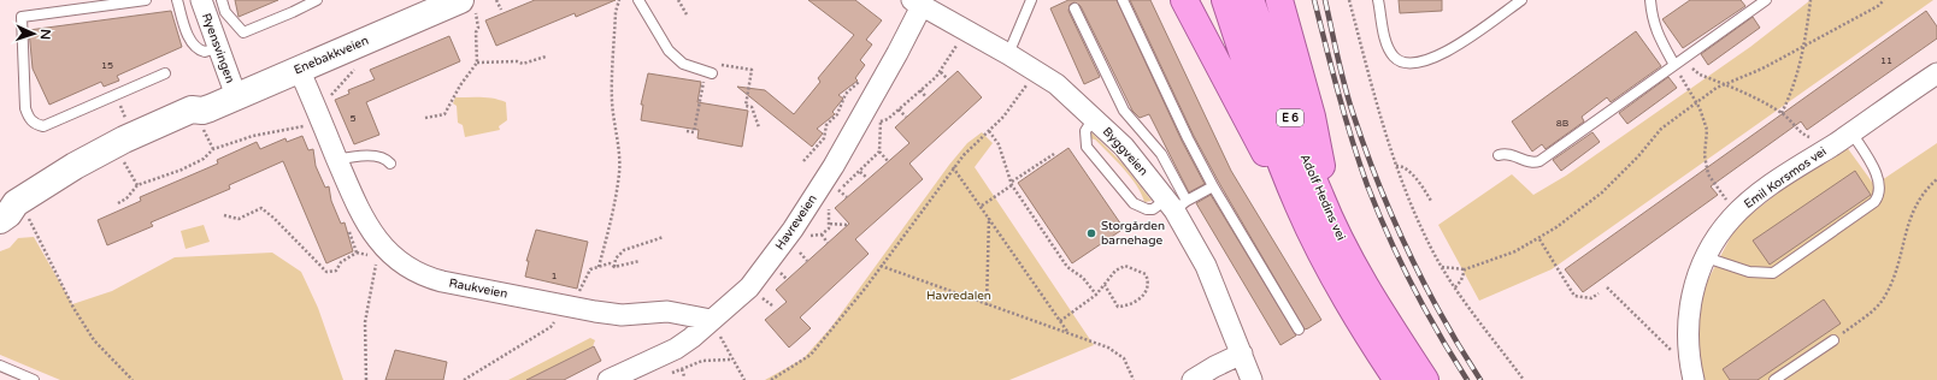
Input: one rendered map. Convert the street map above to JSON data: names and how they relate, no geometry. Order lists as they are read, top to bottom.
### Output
{
  "streets": {
    "highway": ["E 6", "Adolf Hedins vei"],
    "main road": ["Enebakkveien"],
    "street": [
      "Ryensvingen",
      "Byggveien",
      "Emil Korsmos vei",
      "Havreveien",
      "Raukveien"
    ]
  },
  "crossings": [
    ["Ryensvingen", "Enebakkveien"],
    ["Enebakkveien", "Raukveien"],
    ["E 6", "Adolf Hedins vei"],
    ["Byggveien", "Havreveien"],
    ["Havreveien", "Raukveien"]
  ],
  "parks": ["Havredalen"],
  "places": ["Storgården barnehage"],
  "house_numbers": [
    "11",
    "15",
    "5",
    "8B",
    "1"
  ],
  "north": "right"
}
